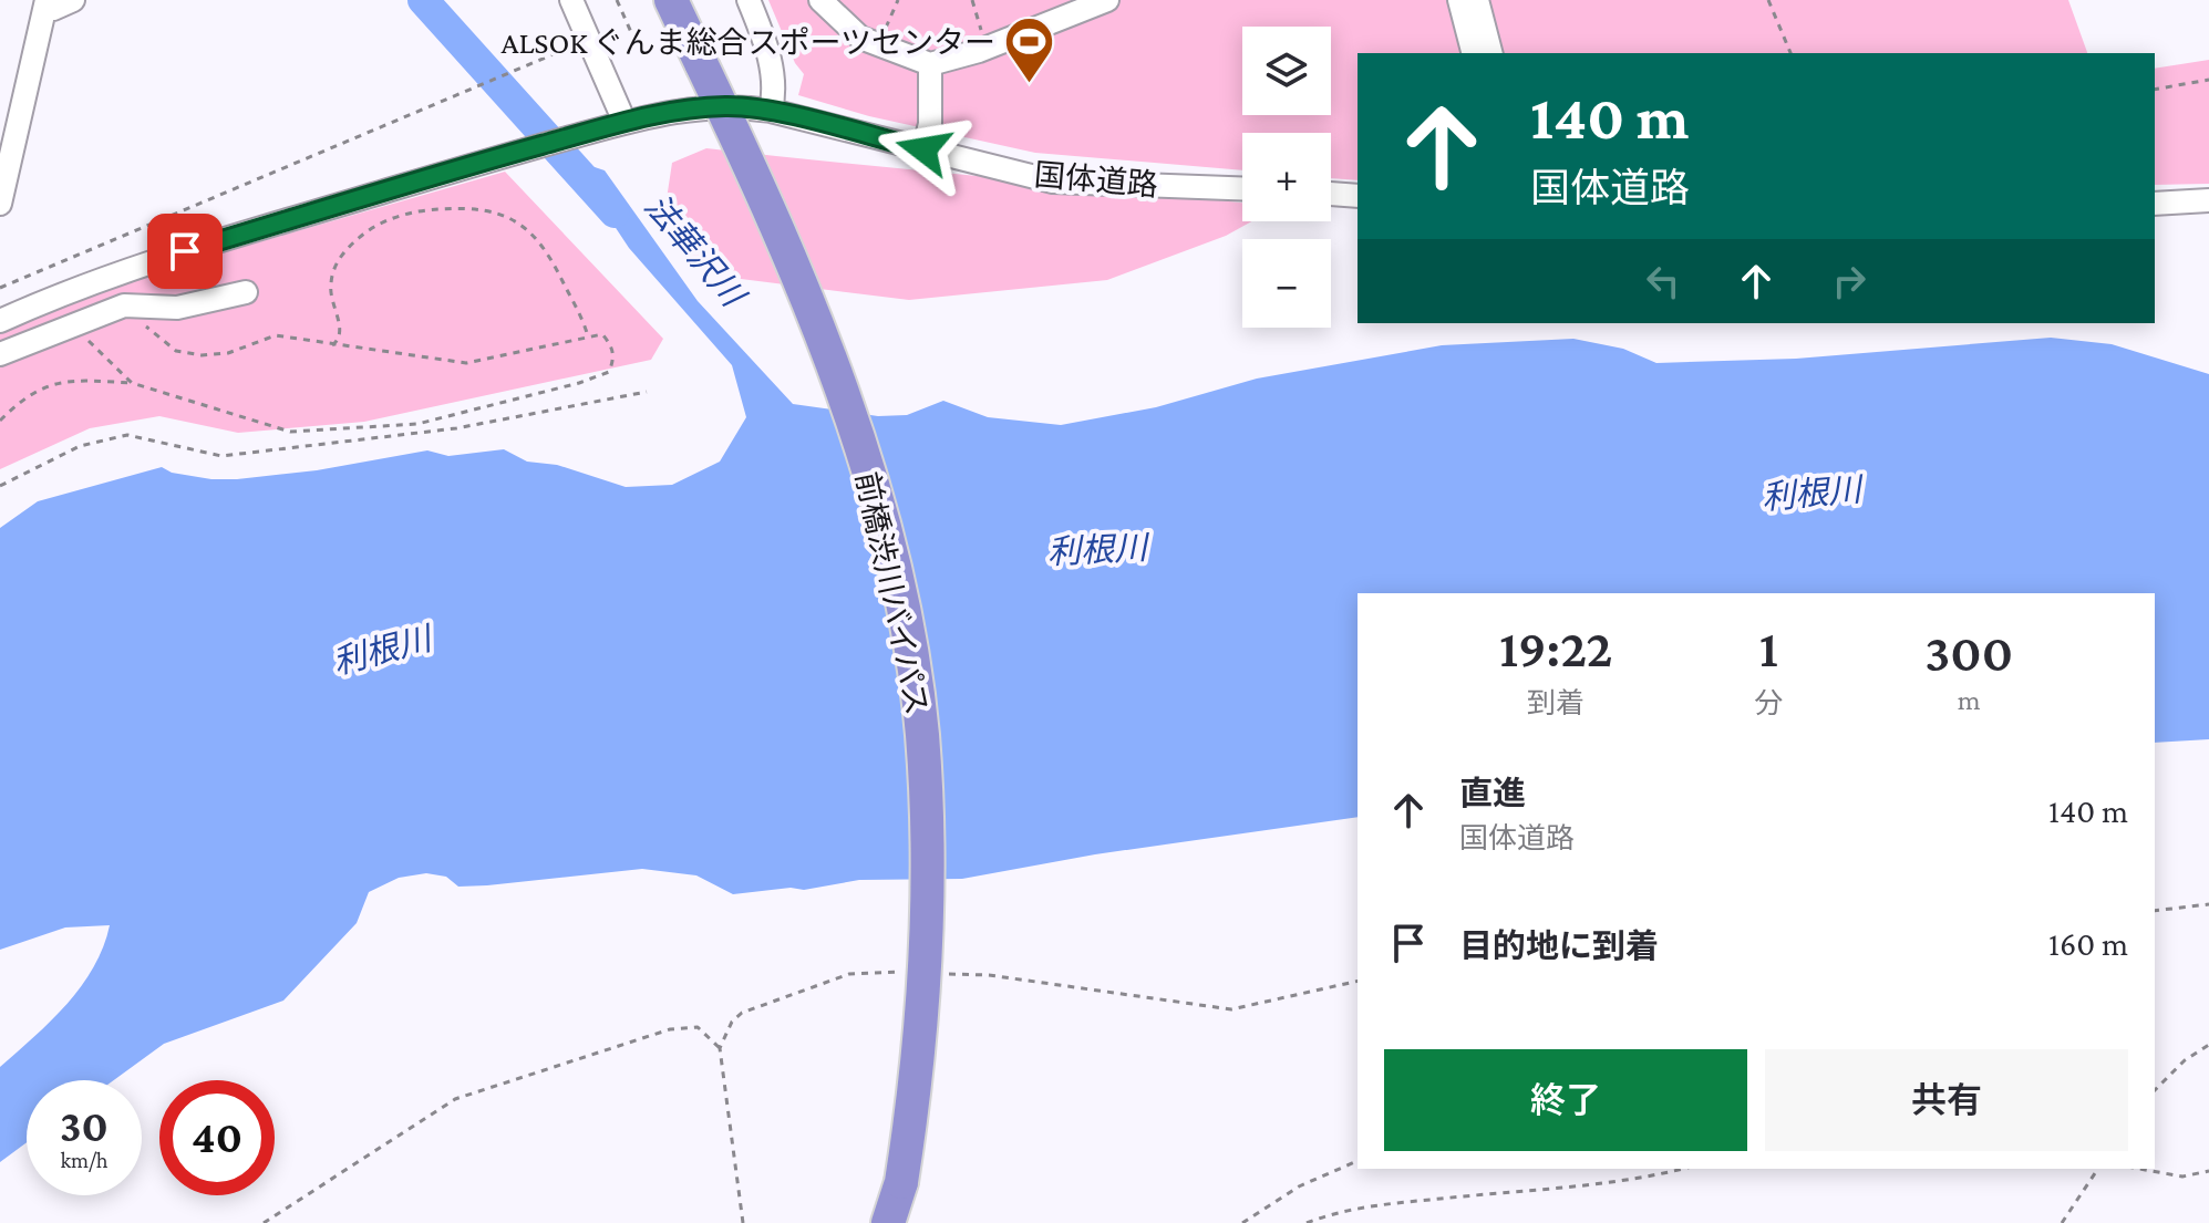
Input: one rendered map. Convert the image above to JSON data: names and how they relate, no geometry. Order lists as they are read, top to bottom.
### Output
{
  "streets": {
    "highway": ["前橋渋川バイパス"],
    "street": ["国体道路"]
  },
  "water": ["法華沢川", "利根川"],
  "places": {
    "sports": ["ALSOK ぐんま総合スポーツセンター"]
  },
  "page": {
    "map_buttons": ["+", "−"],
    "turn": ["140 m", "国体道路"],
    "eta": [
      "19:22",
      "到着",
      "1",
      "分",
      "300",
      "m"
    ],
    "list": [
      {
        "name": "直進",
        "note": "国体道路",
        "value": "140 m"
      },
      {
        "name": "目的地に到着",
        "value": "160 m"
      }
    ],
    "buttons": ["終了", "共有"],
    "speed": "30 km/h",
    "limit": "40"
  }
}
